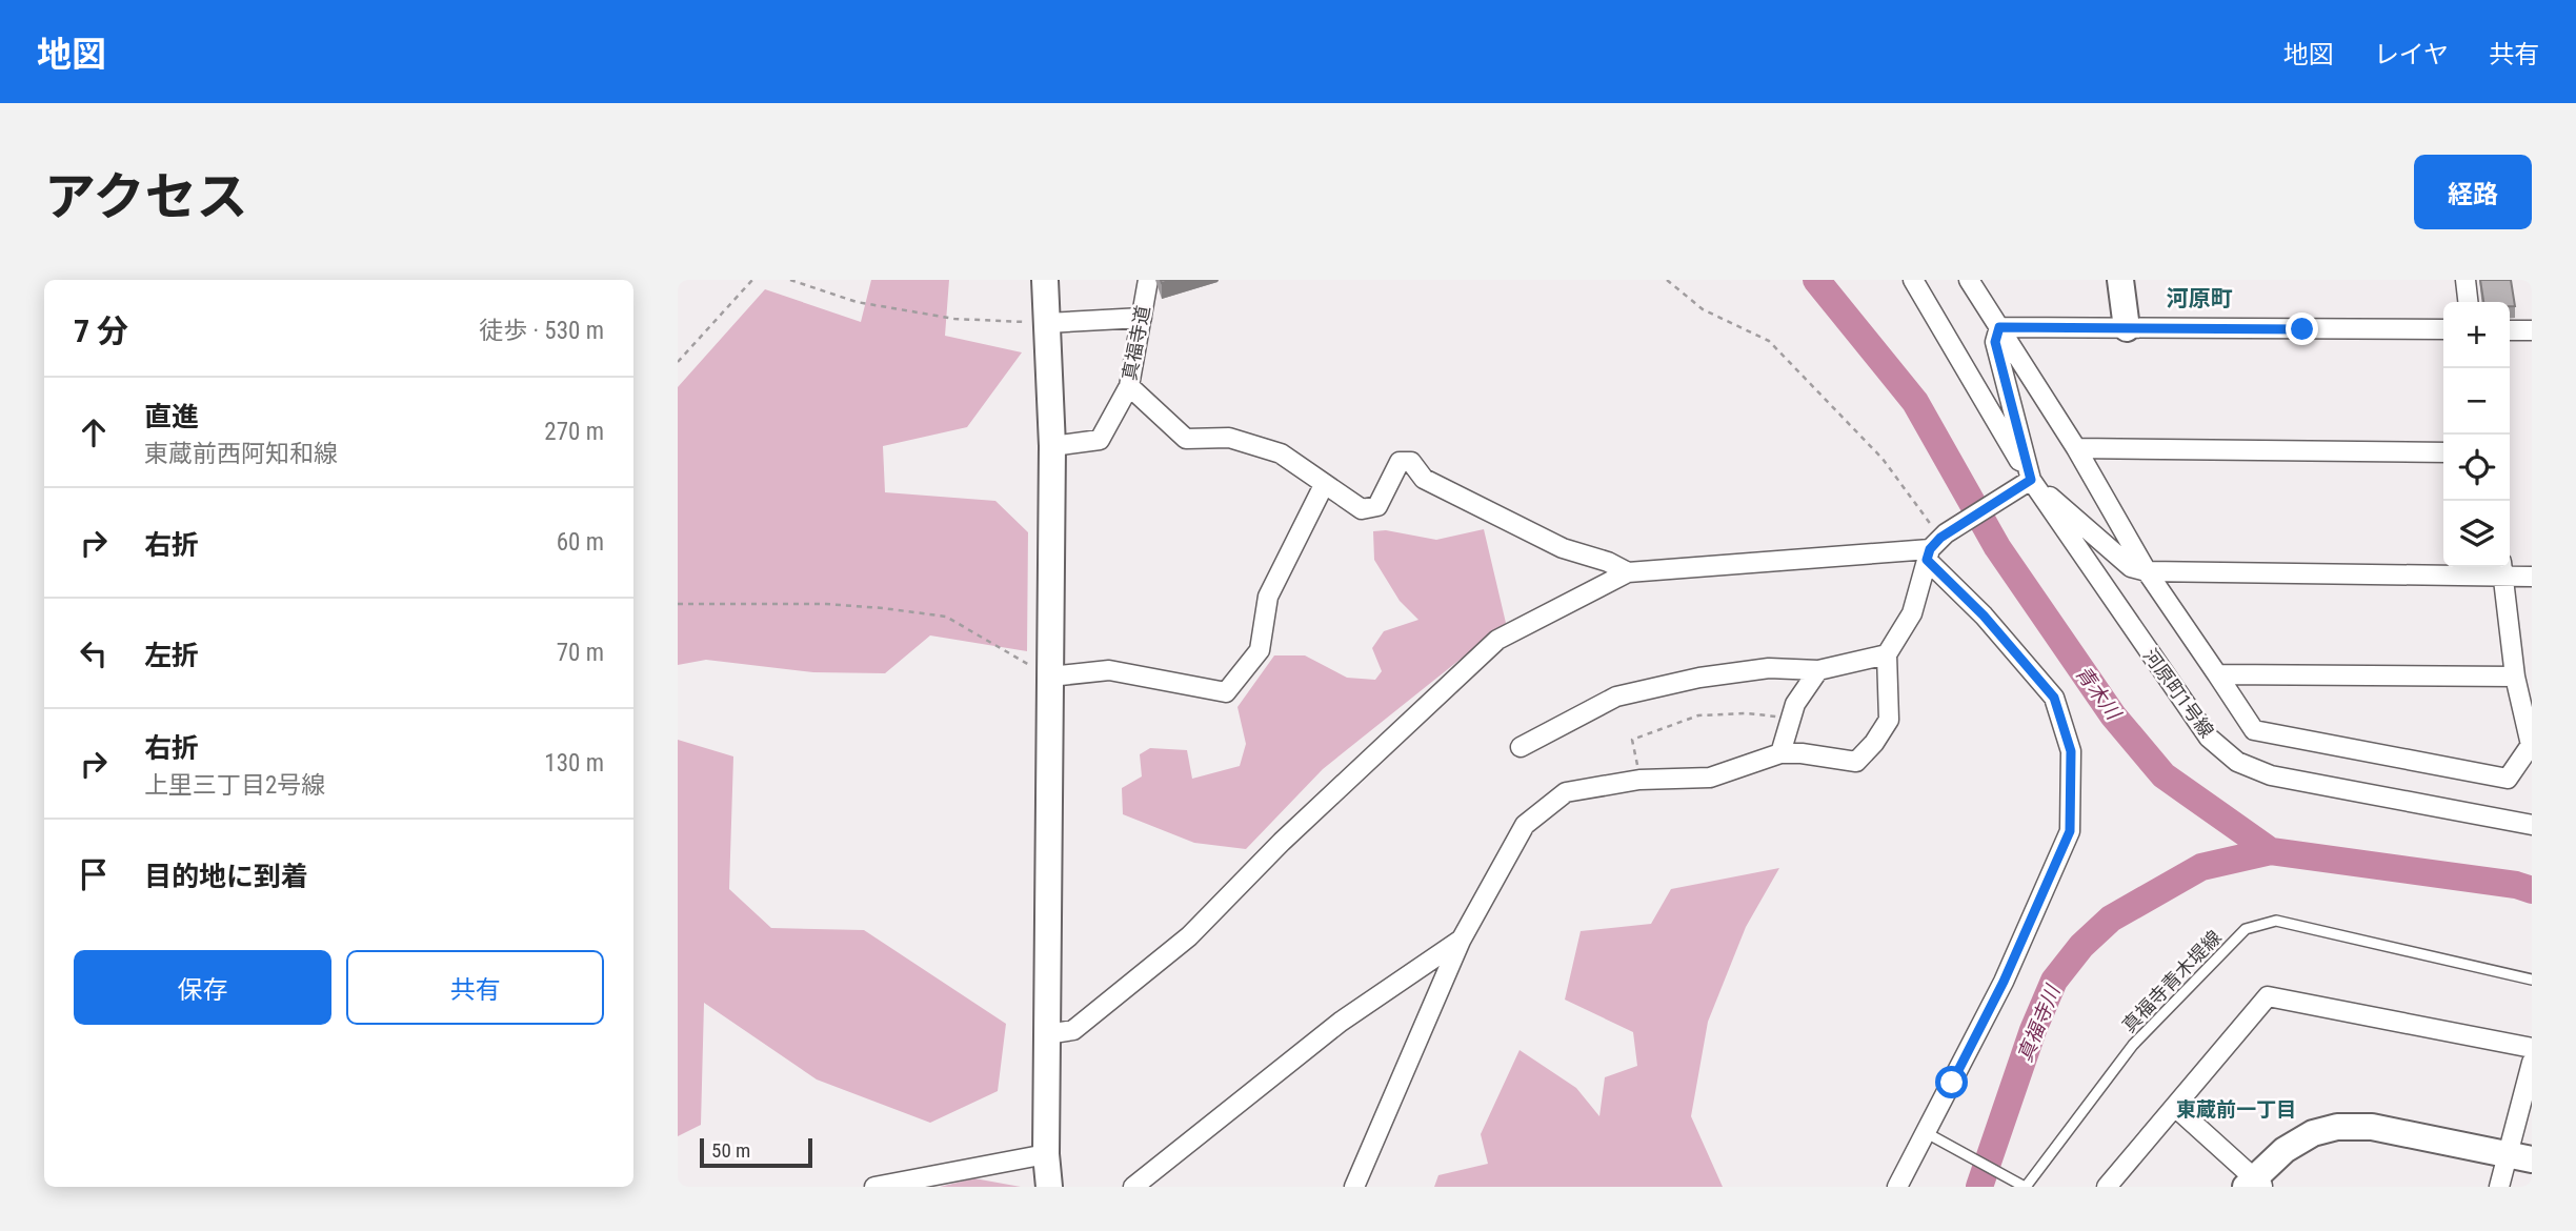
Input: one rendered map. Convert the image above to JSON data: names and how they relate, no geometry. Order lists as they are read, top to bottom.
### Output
{
  "streets": {
    "street": ["真福寺道", "河原町1号線"],
    "lane": ["真福寺青木堤線"]
  },
  "districts": ["河原町", "東蔵前一丁目"],
  "water": ["青木川", "真福寺川"],
  "scale_bar": "50 m",
  "page": {
    "header": "地図",
    "nav": ["地図", "レイヤ", "共有"],
    "title": "アクセス",
    "buttons": [
      "経路",
      ["保存", "共有"]
    ],
    "heading": ["7 分", "徒歩 · 530 m"],
    "map_buttons": ["+", "−"],
    "list": [
      ["直進", "東蔵前西阿知和線", "270 m"],
      ["右折", "60 m"],
      ["左折", "70 m"],
      ["右折", "上里三丁目2号線", "130 m"],
      "目的地に到着"
    ],
    "scale": "50 m"
  }
}
